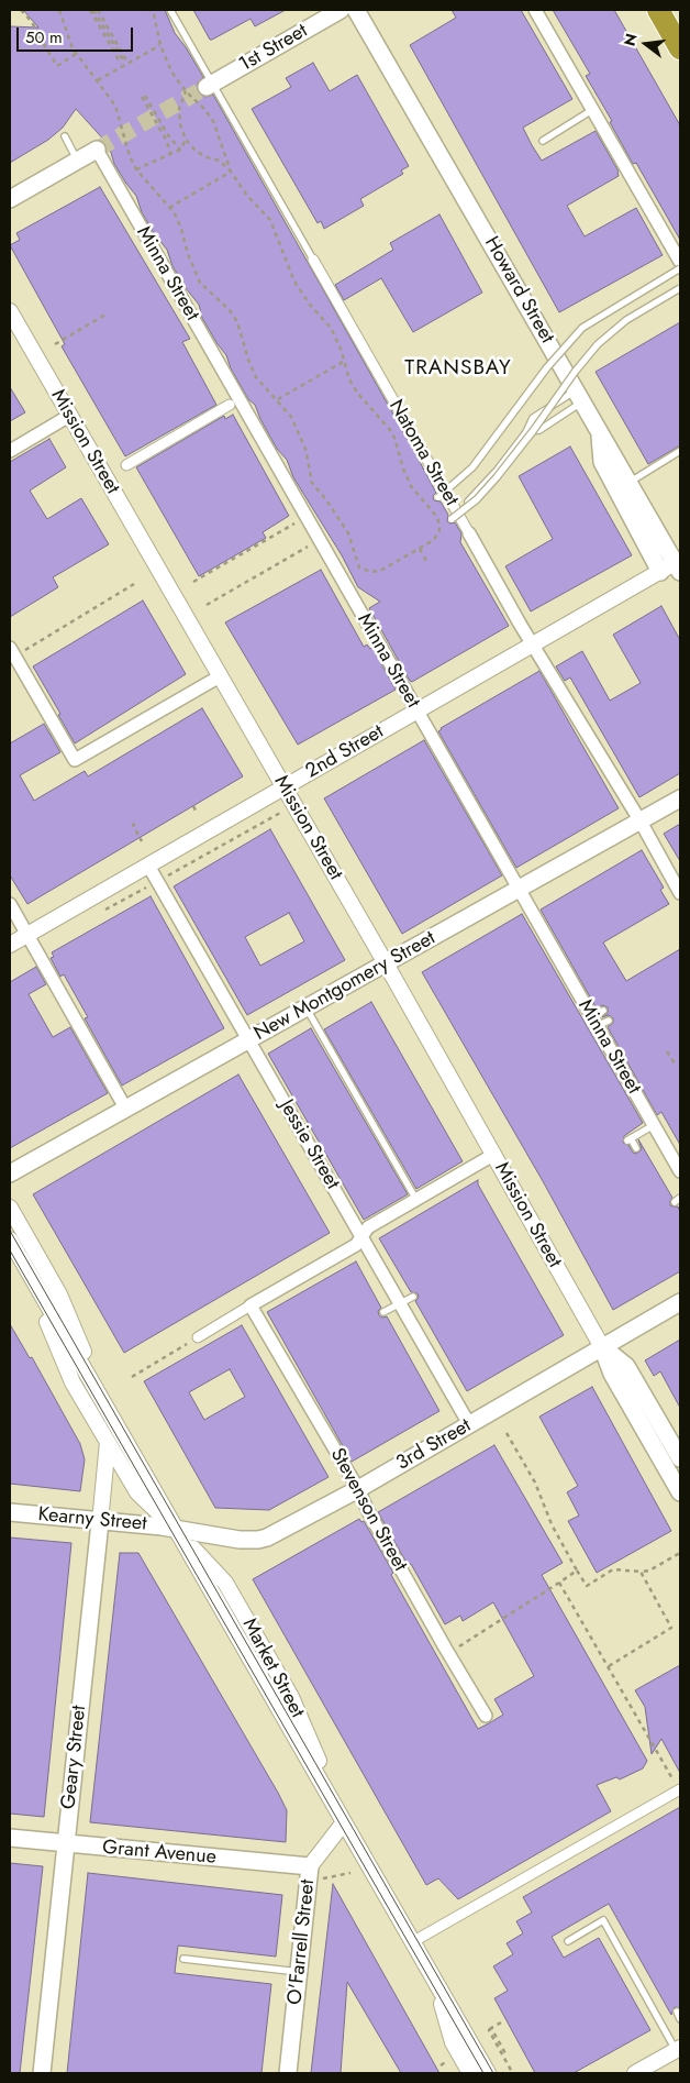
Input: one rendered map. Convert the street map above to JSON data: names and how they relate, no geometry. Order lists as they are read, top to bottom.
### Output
{
  "streets": {
    "main road": [
      "1st Street",
      "Howard Street",
      "Mission Street",
      "New Montgomery Street",
      "3rd Street",
      "Kearny Street",
      "Geary Street",
      "Grant Avenue",
      "O'Farrell Street"
    ],
    "street": [
      "Minna Street",
      "Natoma Street",
      "2nd Street",
      "Jessie Street",
      "Stevenson Street",
      "Market Street"
    ]
  },
  "crossings": [
    ["1st Street", "Natoma Street"],
    ["Minna Street", "2nd Street"],
    ["Minna Street", "New Montgomery Street"],
    ["Howard Street", "2nd Street"],
    ["Mission Street", "2nd Street"],
    ["Mission Street", "New Montgomery Street"],
    ["Mission Street", "3rd Street"],
    ["Natoma Street", "2nd Street"],
    ["Natoma Street", "New Montgomery Street"],
    ["2nd Street", "Jessie Street"],
    ["New Montgomery Street", "Jessie Street"],
    ["Jessie Street", "3rd Street"],
    ["3rd Street", "Stevenson Street"],
    ["3rd Street", "Kearny Street"],
    ["3rd Street", "Market Street"],
    ["Kearny Street", "Market Street"],
    ["Kearny Street", "Geary Street"],
    ["Market Street", "Geary Street"],
    ["Market Street", "O'Farrell Street"],
    ["Geary Street", "Grant Avenue"],
    ["Grant Avenue", "O'Farrell Street"]
  ],
  "districts": ["TRANSBAY"],
  "scale_bar": "50 m",
  "north": "left"
}
